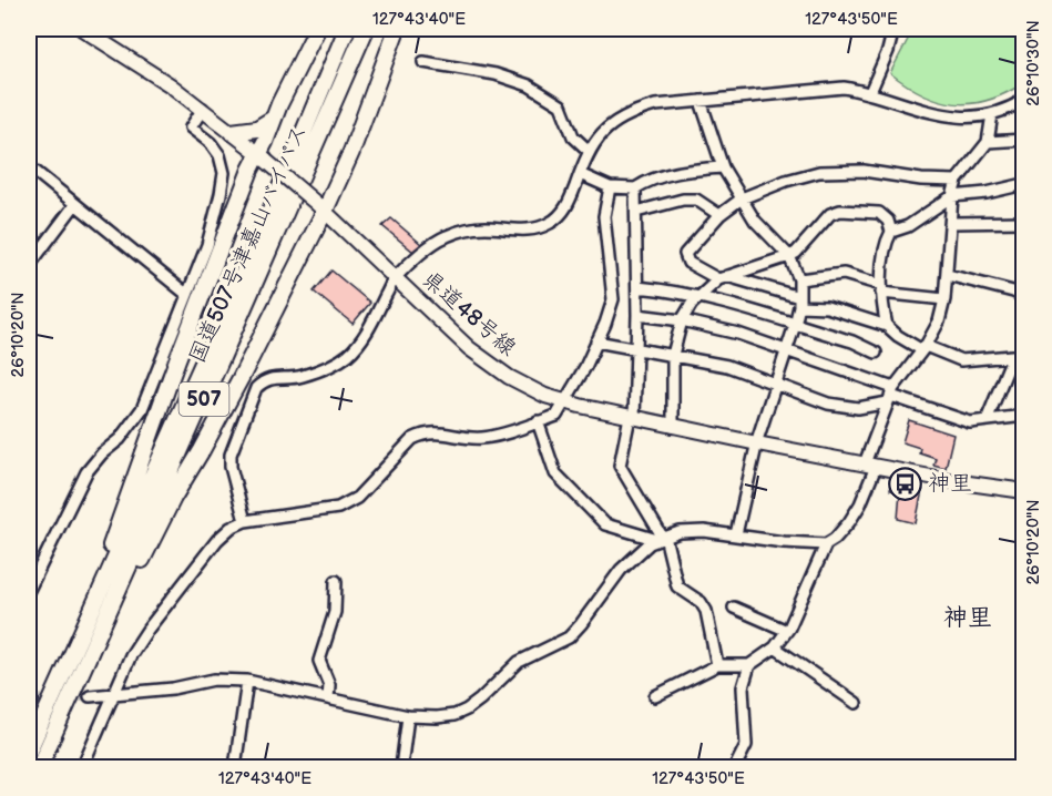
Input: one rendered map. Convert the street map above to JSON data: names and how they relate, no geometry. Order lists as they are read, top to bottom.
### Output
{
  "streets": {
    "highway": ["国道507号津嘉山バイパス", "507"],
    "main road": ["県道48号線"]
  },
  "districts": ["神里"],
  "places": {
    "bus stop": ["神里"]
  },
  "coordinates": [
    "127°43'40\"E",
    "127°43'50\"E",
    "26°10'30\"N",
    "26°10'20\"N"
  ]
}
